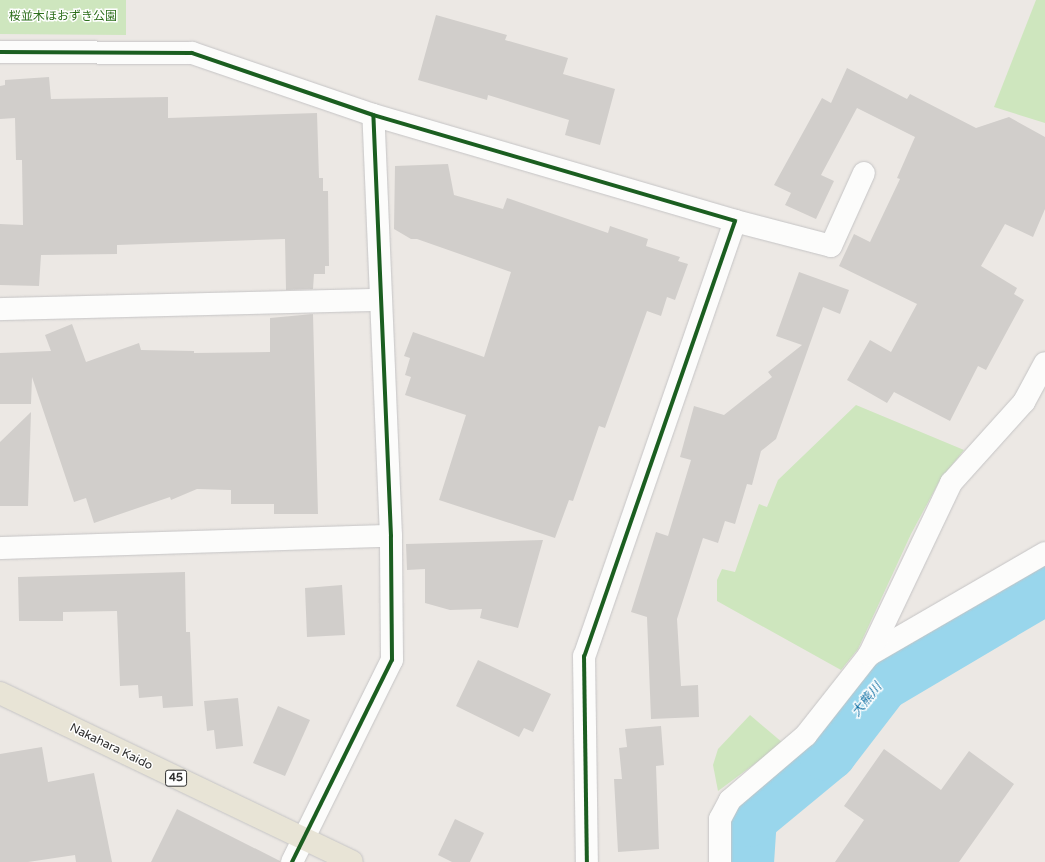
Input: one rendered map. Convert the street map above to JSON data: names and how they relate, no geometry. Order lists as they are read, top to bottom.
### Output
{
  "streets": {
    "main road": ["Nakahara Kaido", "45"]
  },
  "water": ["大熊川"],
  "parks": ["桜並木ほおずき公園"]
}
